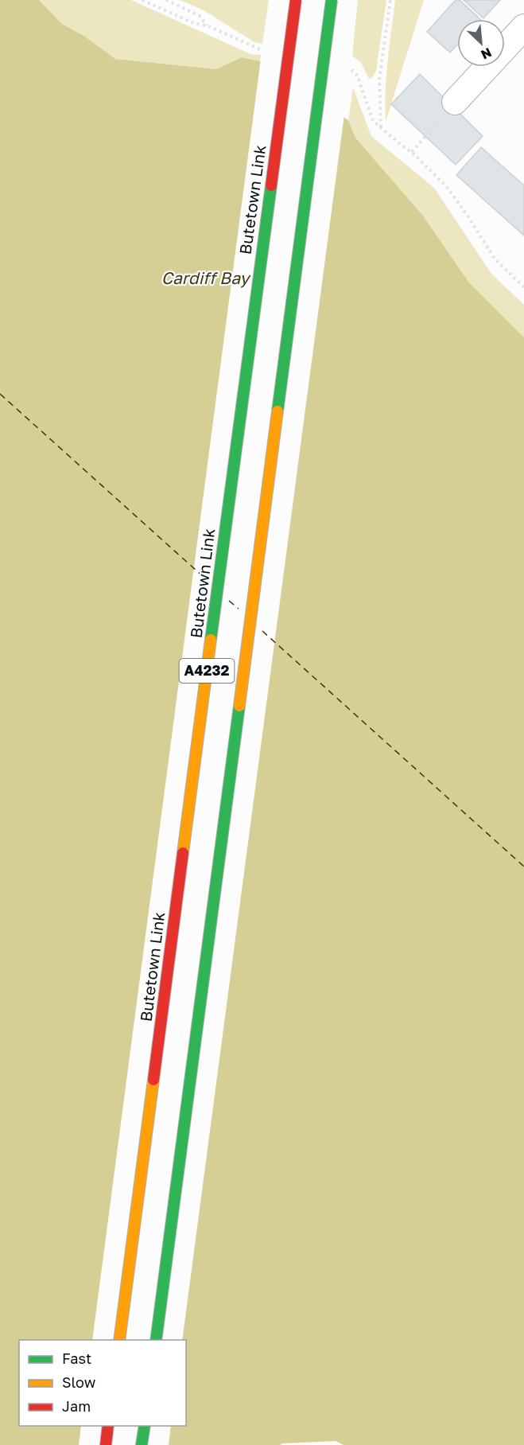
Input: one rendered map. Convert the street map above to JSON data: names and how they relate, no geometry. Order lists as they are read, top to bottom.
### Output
{
  "streets": {
    "main road": ["Butetown Link", "A4232"]
  },
  "water": ["Cardiff Bay"],
  "legend": ["Fast", "Slow", "Jam"],
  "north": "bottom right"
}
